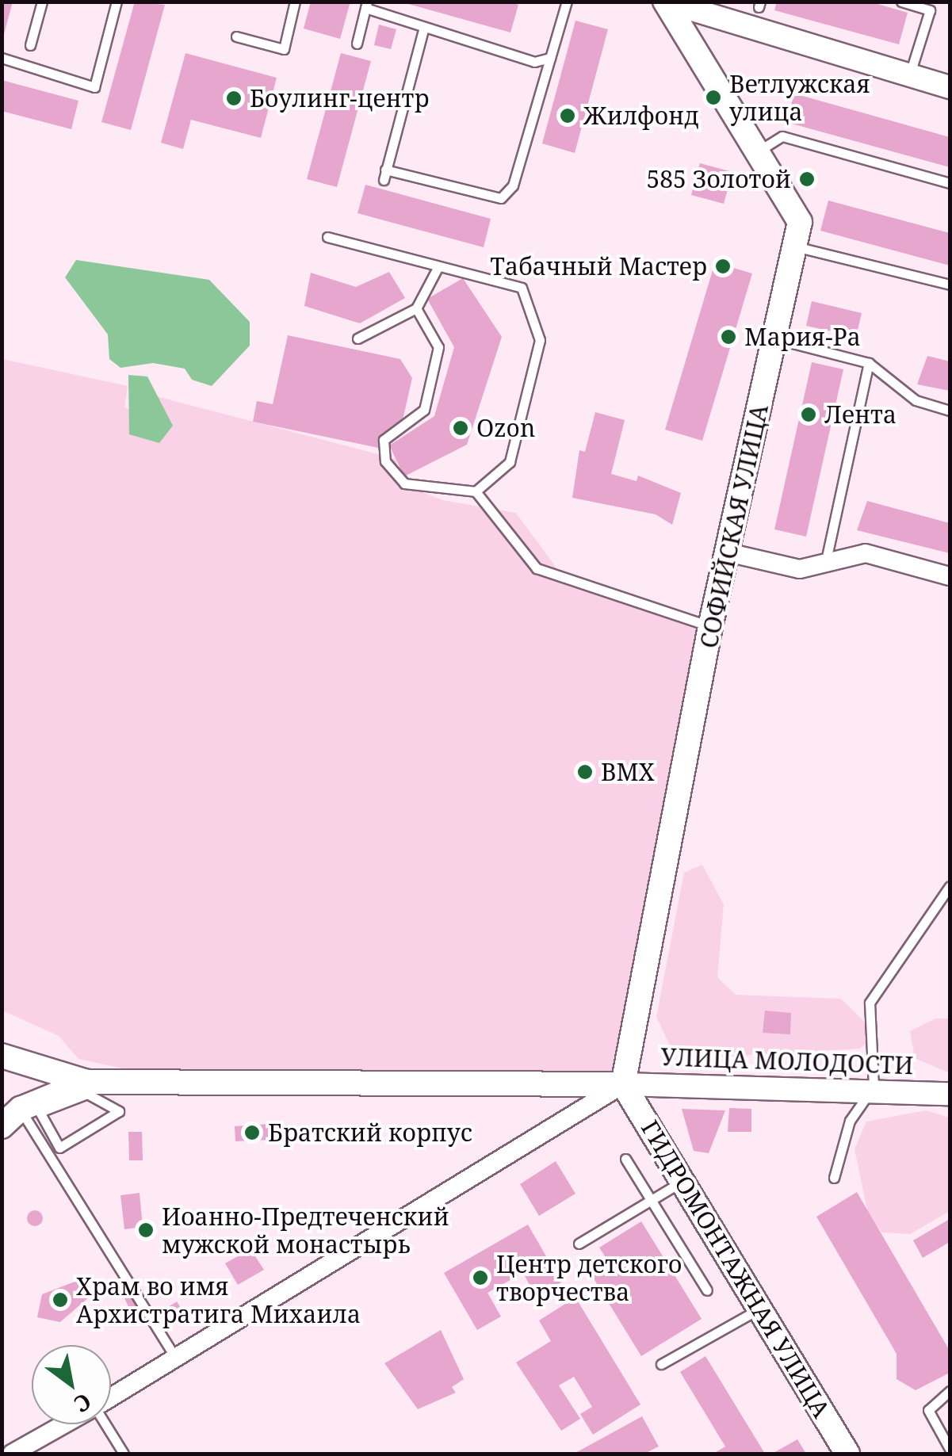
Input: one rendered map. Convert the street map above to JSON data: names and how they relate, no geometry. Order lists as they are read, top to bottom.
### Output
{
  "streets": {
    "main road": ["СОФИЙСКАЯ УЛИЦА", "ГИДРОМОНТАЖНАЯ УЛИЦА"],
    "street": ["УЛИЦА МОЛОДОСТИ"]
  },
  "crossings": [
    ["СОФИЙСКАЯ УЛИЦА", "УЛИЦА МОЛОДОСТИ"],
    ["СОФИЙСКАЯ УЛИЦА", "ГИДРОМОНТАЖНАЯ УЛИЦА"],
    ["УЛИЦА МОЛОДОСТИ", "ГИДРОМОНТАЖНАЯ УЛИЦА"]
  ],
  "places": [
    "Ветлужская улица",
    "Боулинг-центр",
    "Жилфонд",
    "585 Золотой",
    "Табачный Мастер",
    "Мария-Ра",
    "Лента",
    "Ozon",
    "BMX",
    "Братский корпус",
    "Иоанно-Предтеченский мужской монастырь",
    "Центр детского творчества",
    "Храм во имя Архистратига Михаила"
  ],
  "north": "bottom right"
}
